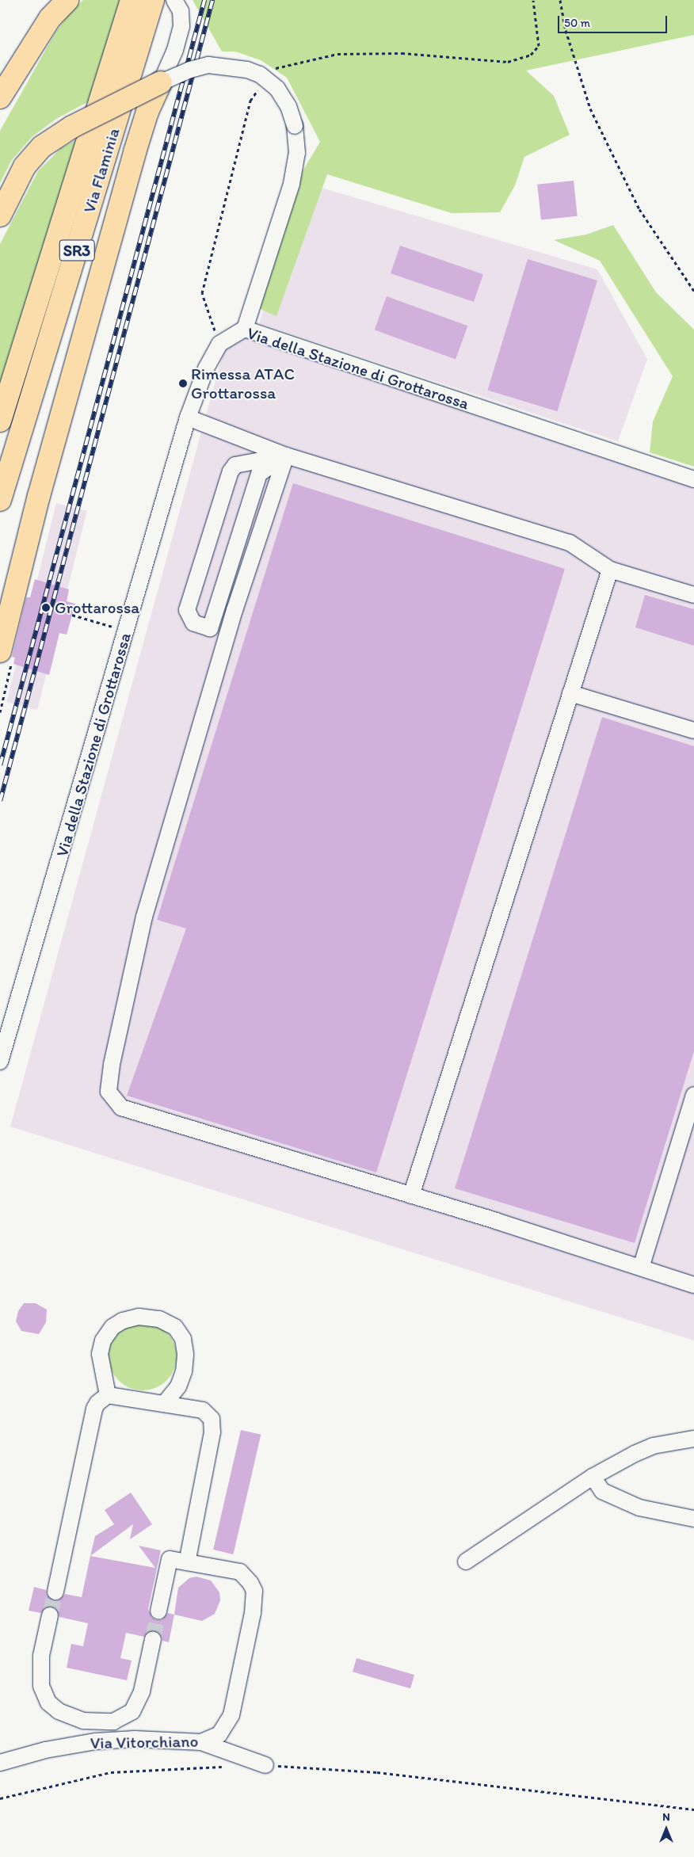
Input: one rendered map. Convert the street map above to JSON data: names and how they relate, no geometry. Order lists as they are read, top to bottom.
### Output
{
  "streets": {
    "highway": ["Via Flaminia", "SR3"],
    "street": ["Via della Stazione di Grottarossa", "Via Vitorchiano"]
  },
  "places": ["Rimessa ATAC Grottarossa", "Grottarossa"],
  "scale_bar": "50 m",
  "north": "top"
}
